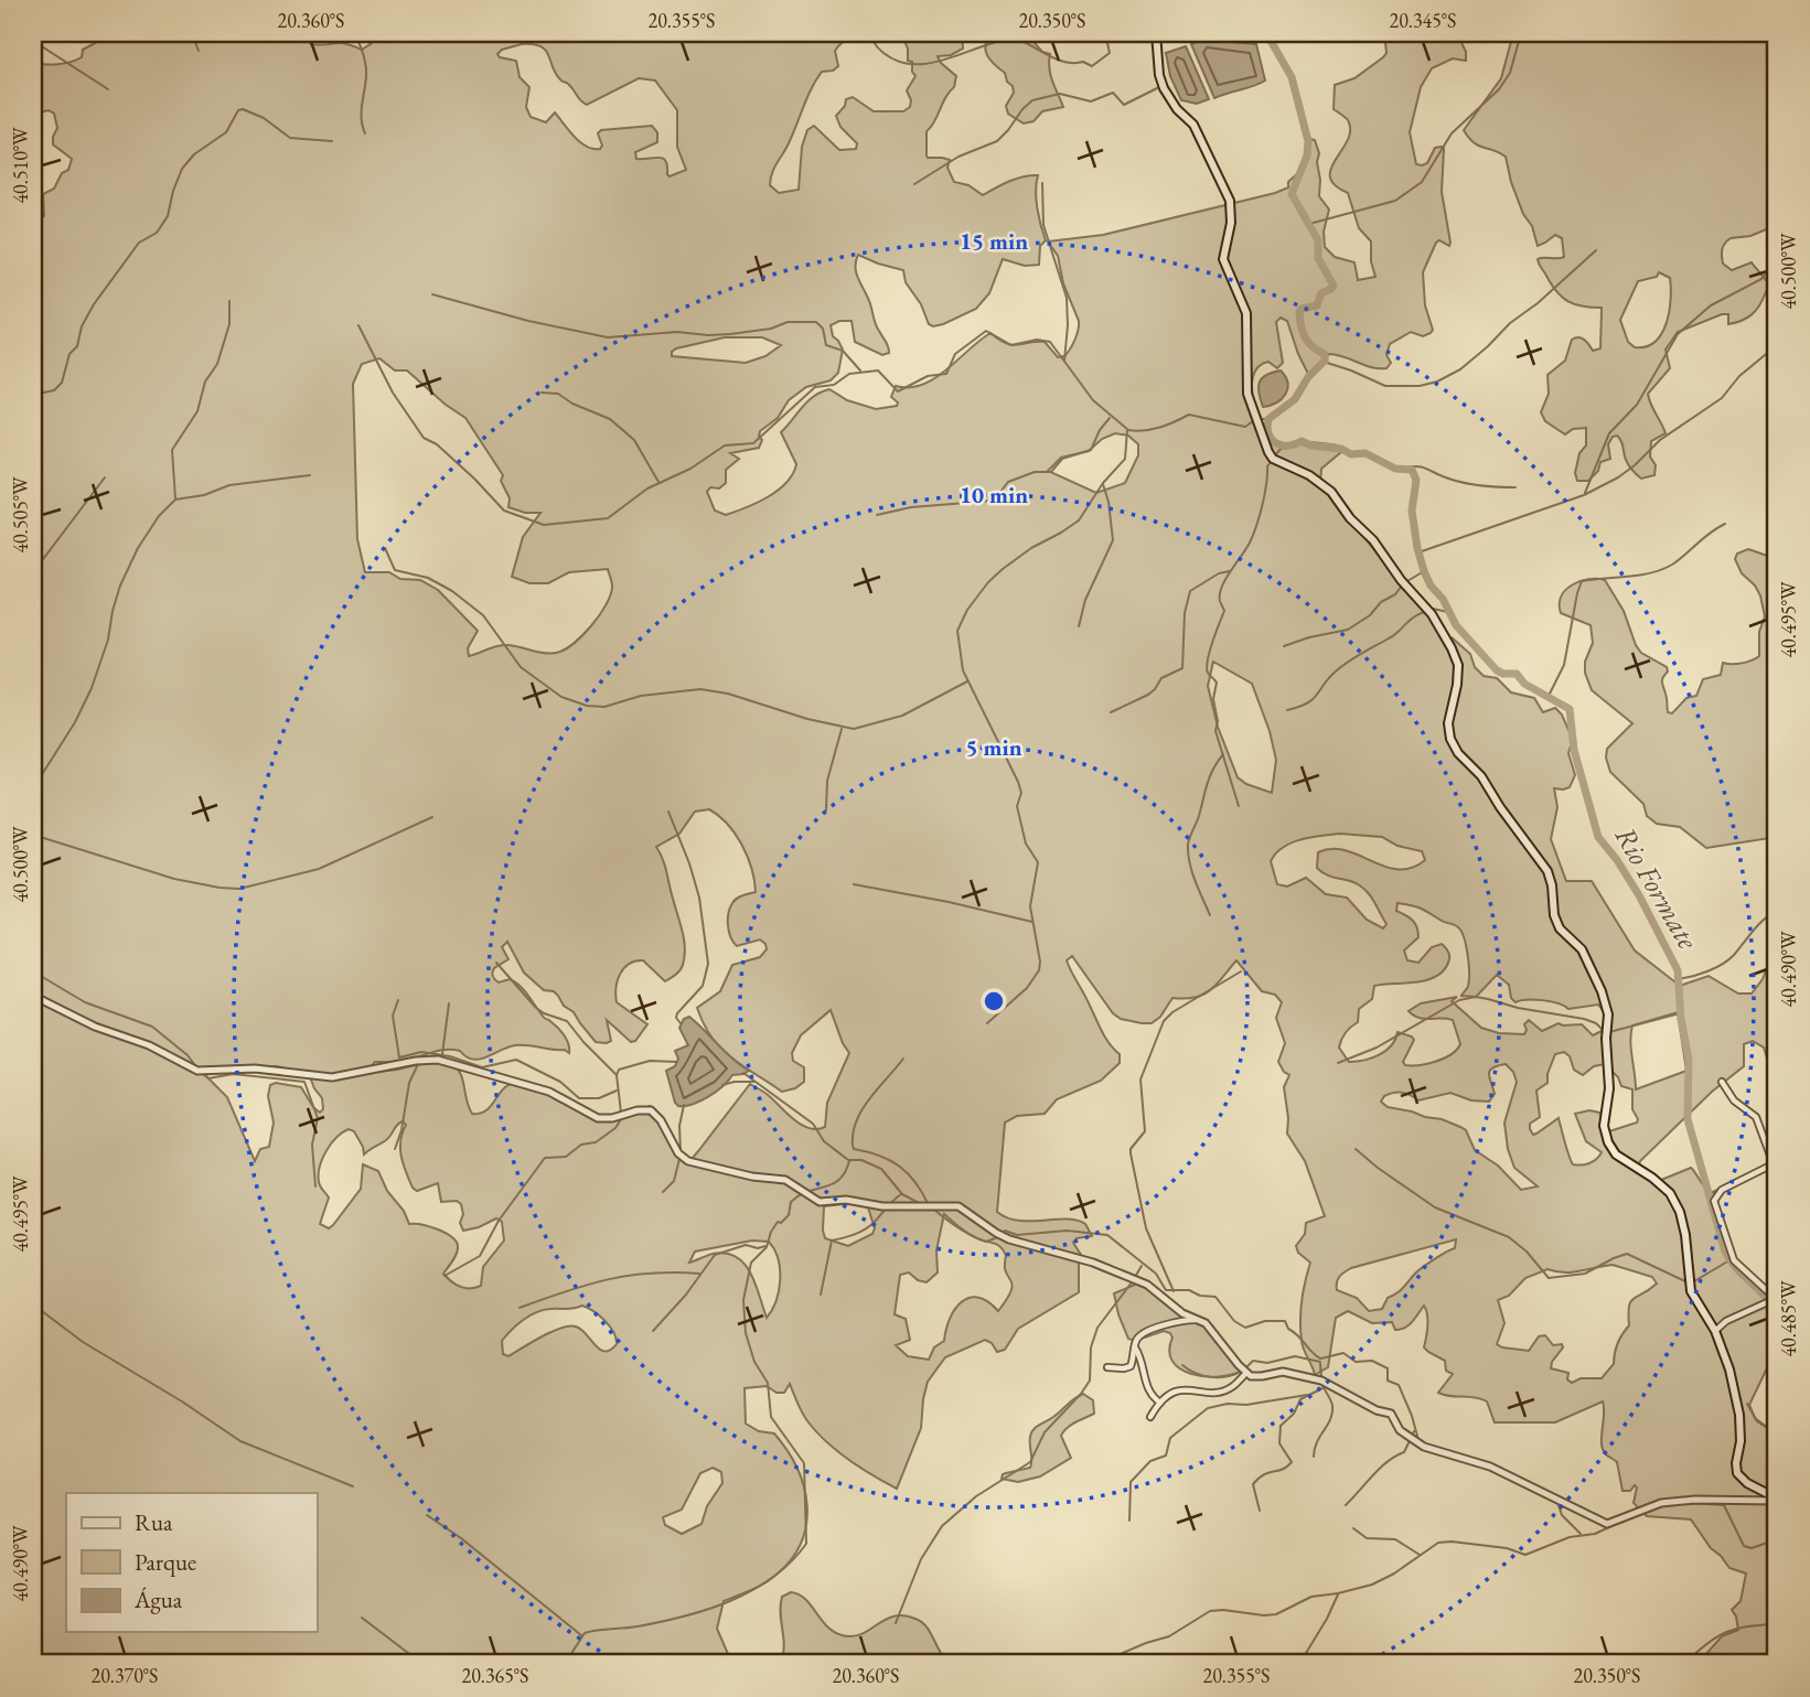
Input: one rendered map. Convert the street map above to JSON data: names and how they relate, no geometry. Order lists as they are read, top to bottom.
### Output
{
  "water": ["Rio Formate"],
  "legend": ["Rua", "Parque", "Água"],
  "coordinates": [
    "20.360°S",
    "20.355°S",
    "20.350°S",
    "20.345°S",
    "40.510°W",
    "40.500°W",
    "40.505°W",
    "40.495°W",
    "40.490°W",
    "40.485°W",
    "20.370°S",
    "20.365°S"
  ],
  "rings": ["15 min", "10 min", "5 min"]
}
